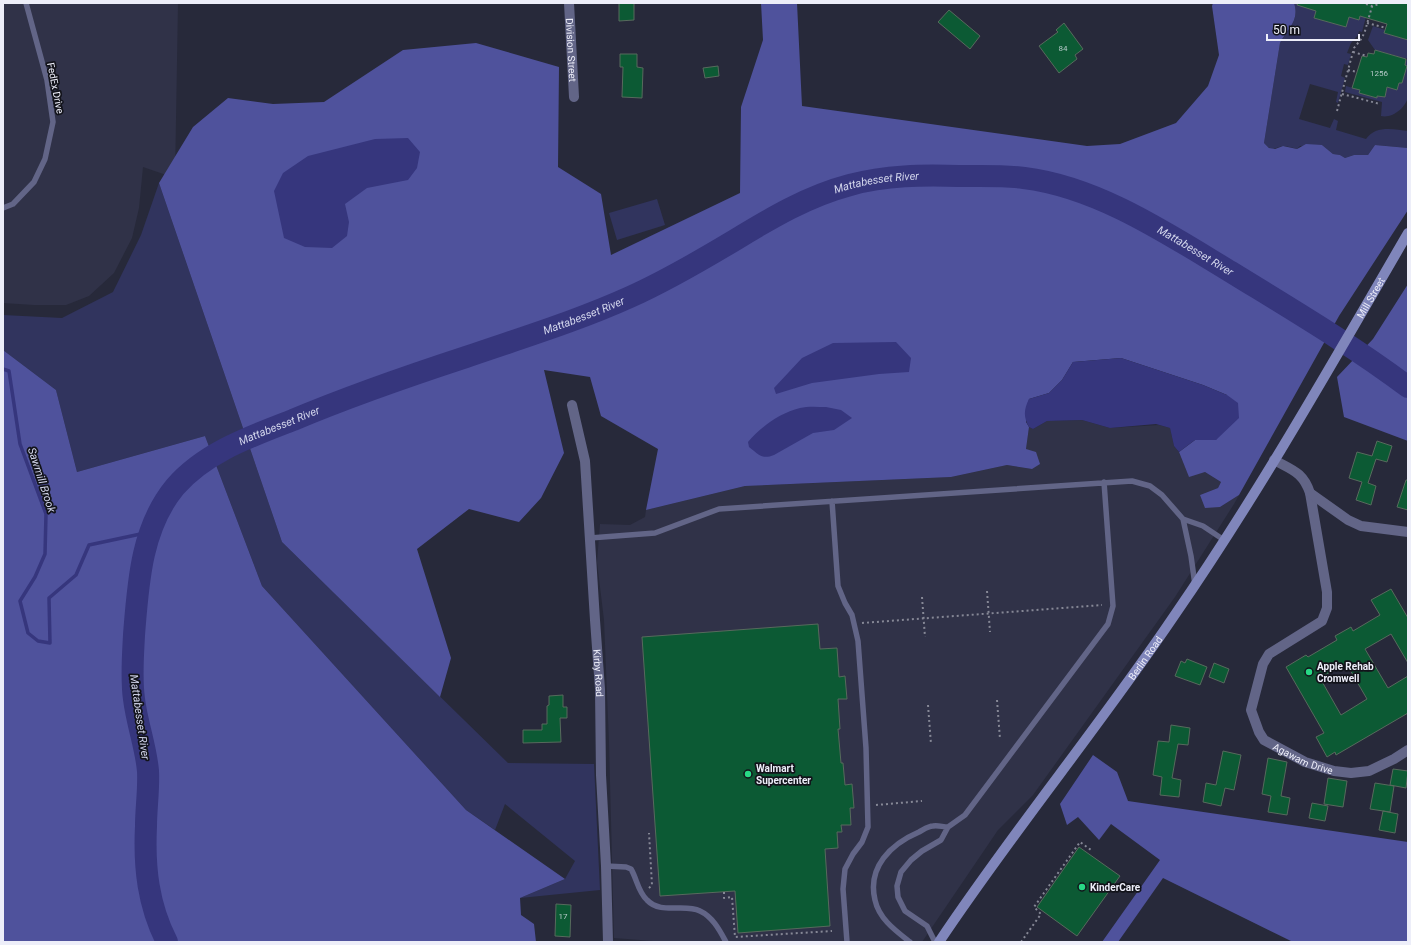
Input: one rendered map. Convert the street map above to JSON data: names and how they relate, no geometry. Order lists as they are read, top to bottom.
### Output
{
  "streets": {
    "main road": ["Mill Street", "Berlin Road"],
    "street": ["Division Street", "Kirby Road", "Agawam Drive"],
    "lane": ["FedEx Drive"]
  },
  "crossings": [
    ["Mill Street", "Berlin Road"],
    ["Berlin Road", "Agawam Drive"]
  ],
  "water": ["Mattabesset River", "Sawmill Brook"],
  "places": ["Apple Rehab Cromwell", "Walmart Supercenter", "KinderCare"],
  "house_numbers": ["84", "1256", "17"],
  "scale_bar": "50 m"
}
